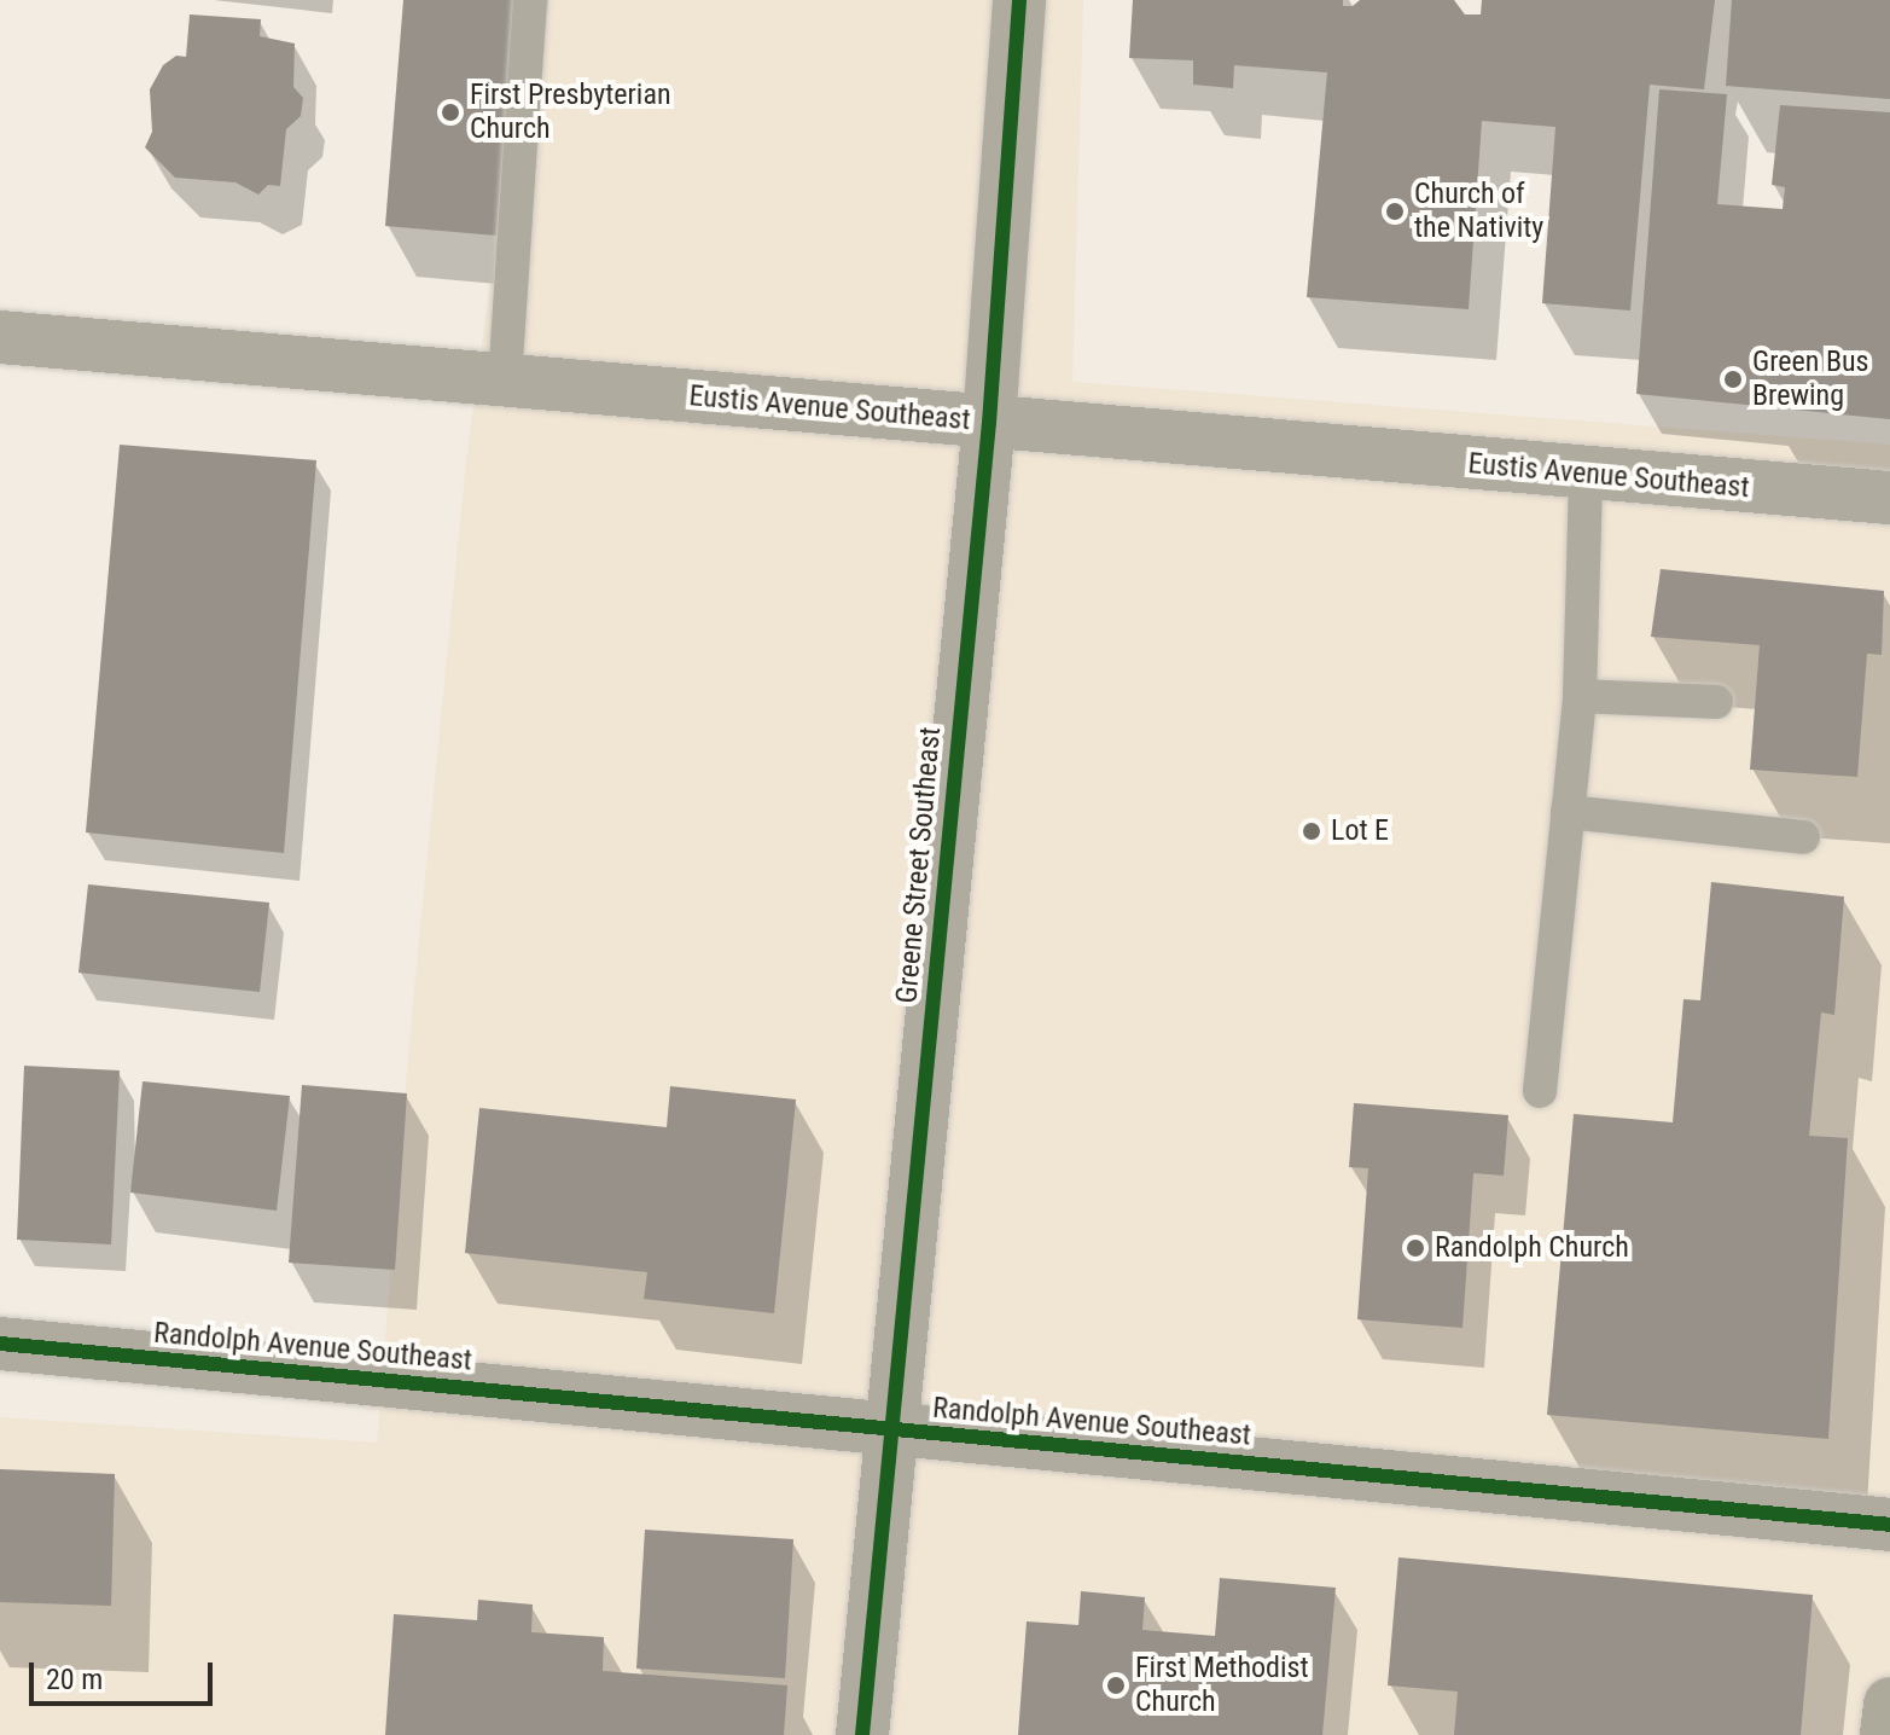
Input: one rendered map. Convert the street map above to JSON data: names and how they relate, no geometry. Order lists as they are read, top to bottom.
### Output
{
  "streets": {
    "street": ["Eustis Avenue Southeast", "Greene Street Southeast", "Randolph Avenue Southeast"]
  },
  "crossings": [
    ["Eustis Avenue Southeast", "Greene Street Southeast"],
    ["Greene Street Southeast", "Randolph Avenue Southeast"]
  ],
  "places": [
    "First Presbyterian Church",
    "Church of the Nativity",
    "Green Bus Brewing",
    "Lot E",
    "Randolph Church",
    "First Methodist Church"
  ],
  "scale_bar": "20 m"
}
